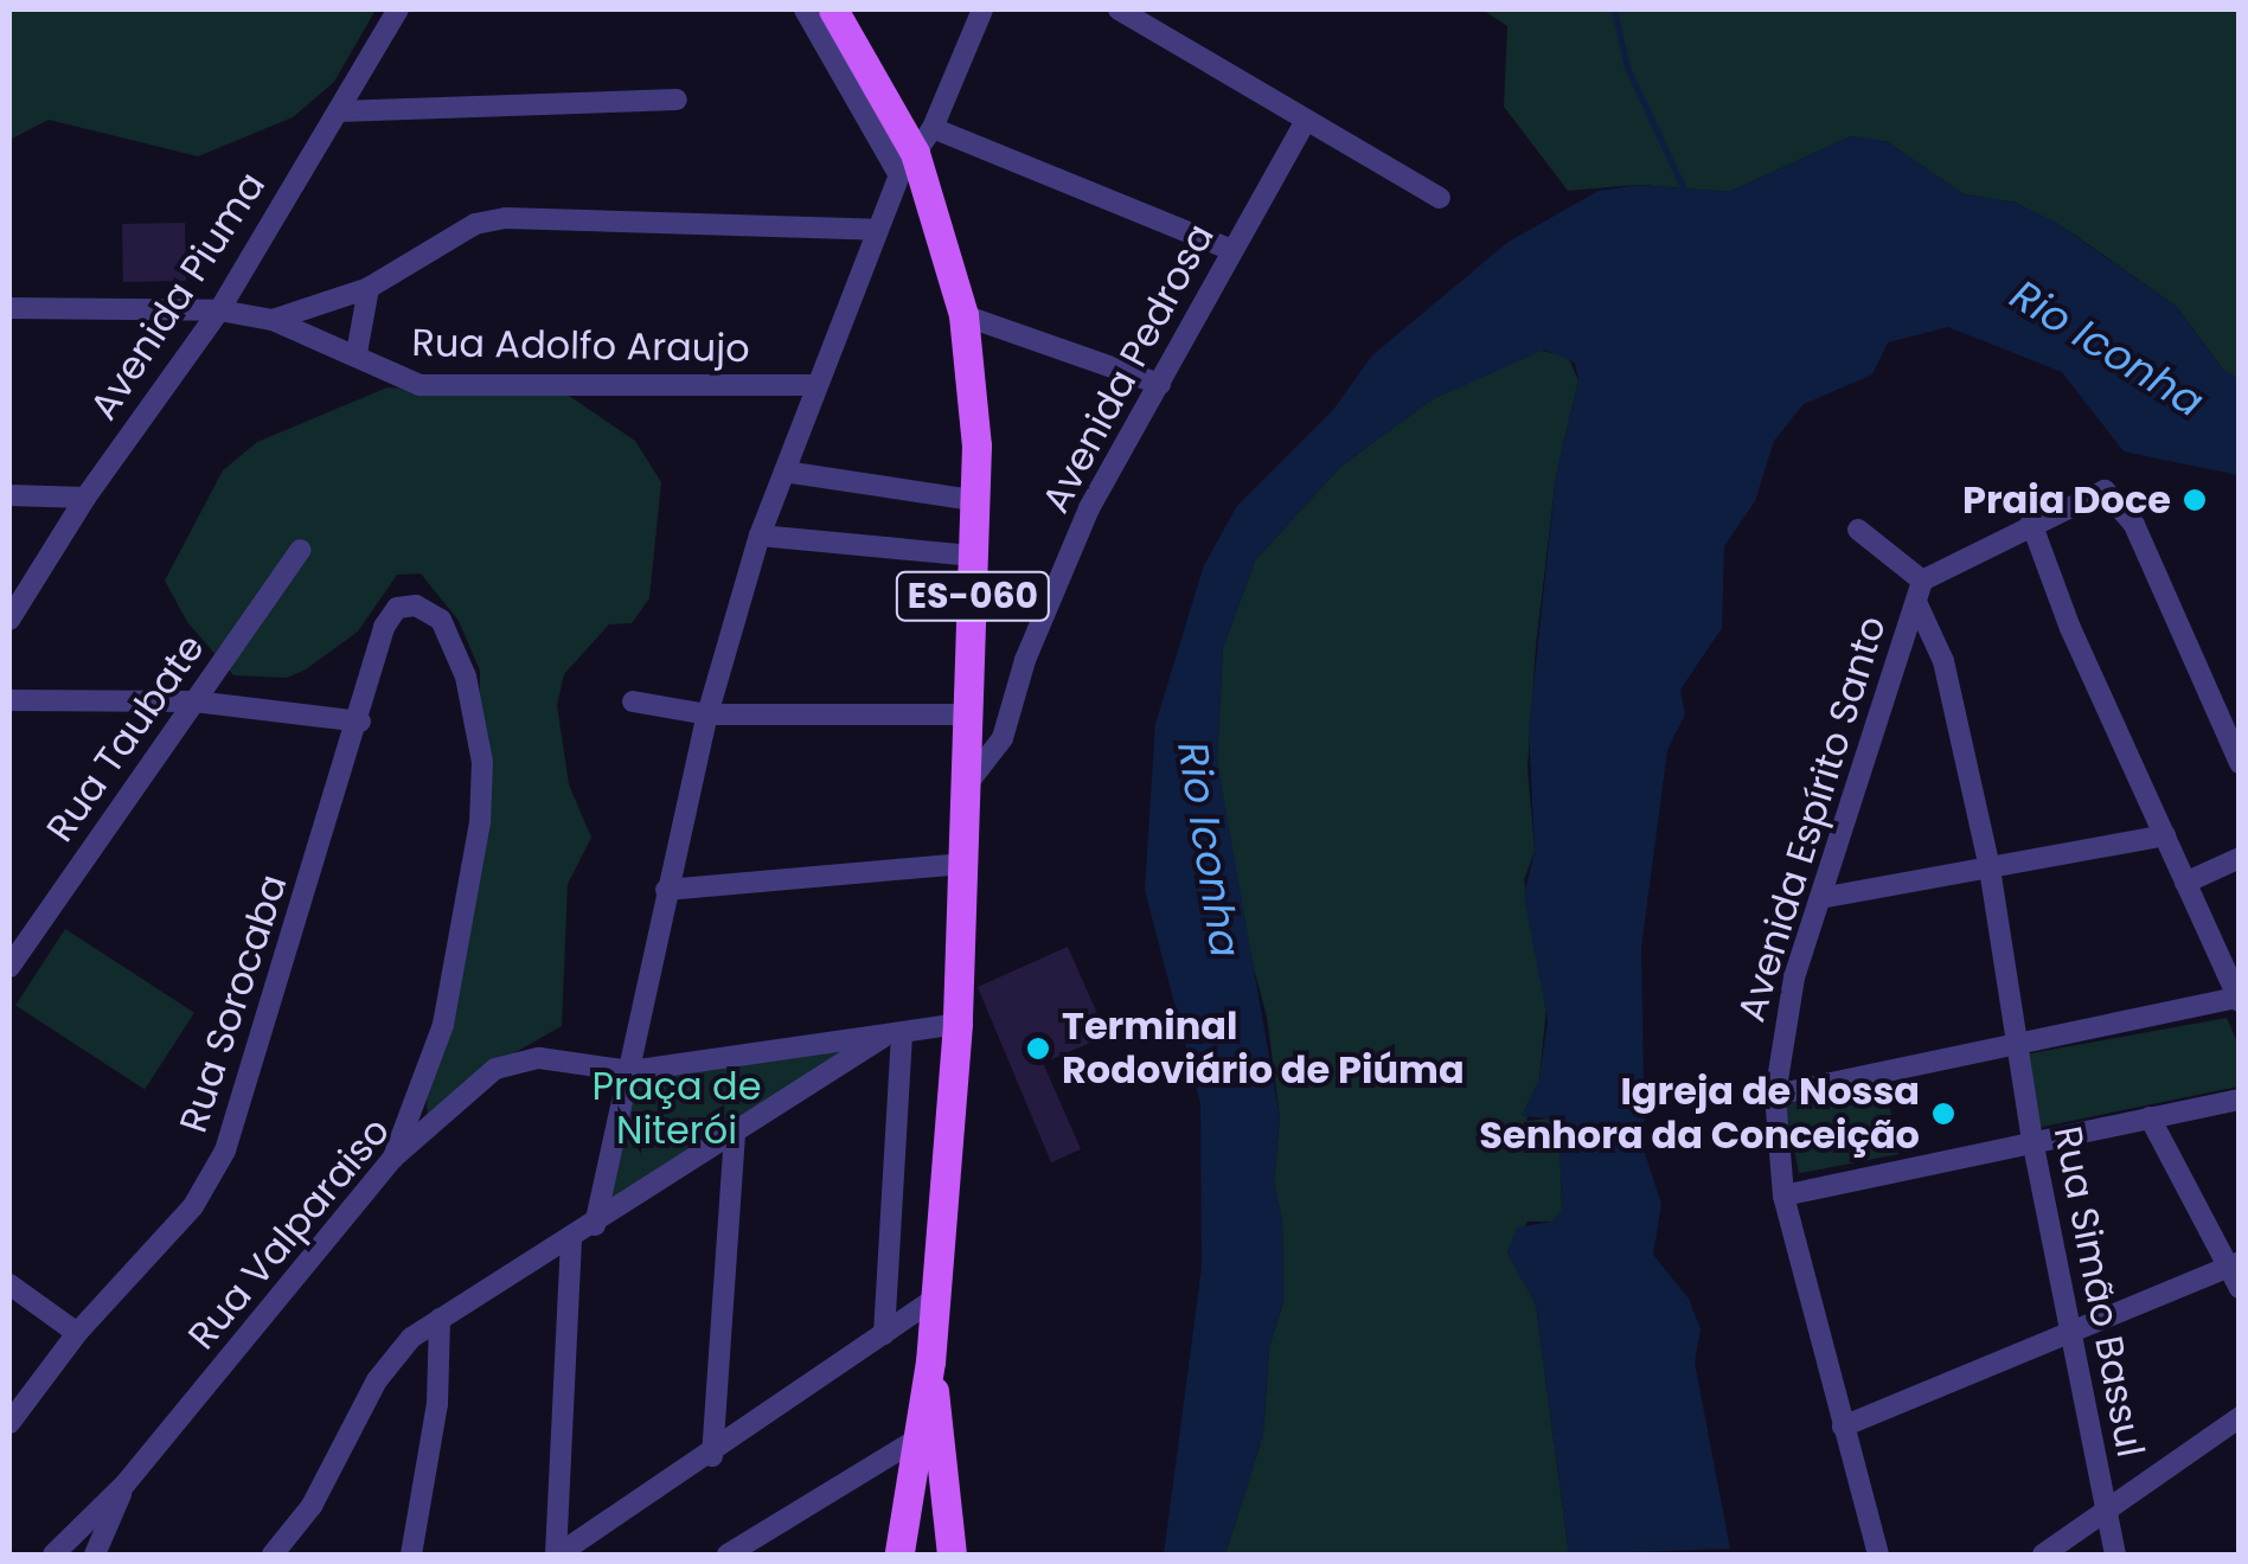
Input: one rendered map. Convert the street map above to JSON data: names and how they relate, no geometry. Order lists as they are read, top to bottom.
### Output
{
  "streets": {
    "main road": ["ES-060"],
    "street": [
      "Avenida Piuma",
      "Rua Adolfo Araujo",
      "Avenida Pedrosa",
      "Rua Taubate",
      "Avenida Espírito Santo",
      "Rua Sorocaba",
      "Rua Valparaiso",
      "Rua Simão Bassul"
    ]
  },
  "crossings": [
    ["Avenida Piuma", "Rua Adolfo Araujo"],
    ["Avenida Pedrosa", "ES-060"],
    ["ES-060", "Rua Valparaiso"],
    ["Avenida Espírito Santo", "Rua Simão Bassul"],
    ["Rua Sorocaba", "Rua Valparaiso"]
  ],
  "water": ["Rio Iconha"],
  "parks": ["Praça de Niterói"],
  "places": ["Praia Doce", "Terminal Rodoviário de Piúma", "Igreja de Nossa Senhora da Conceição"]
}
